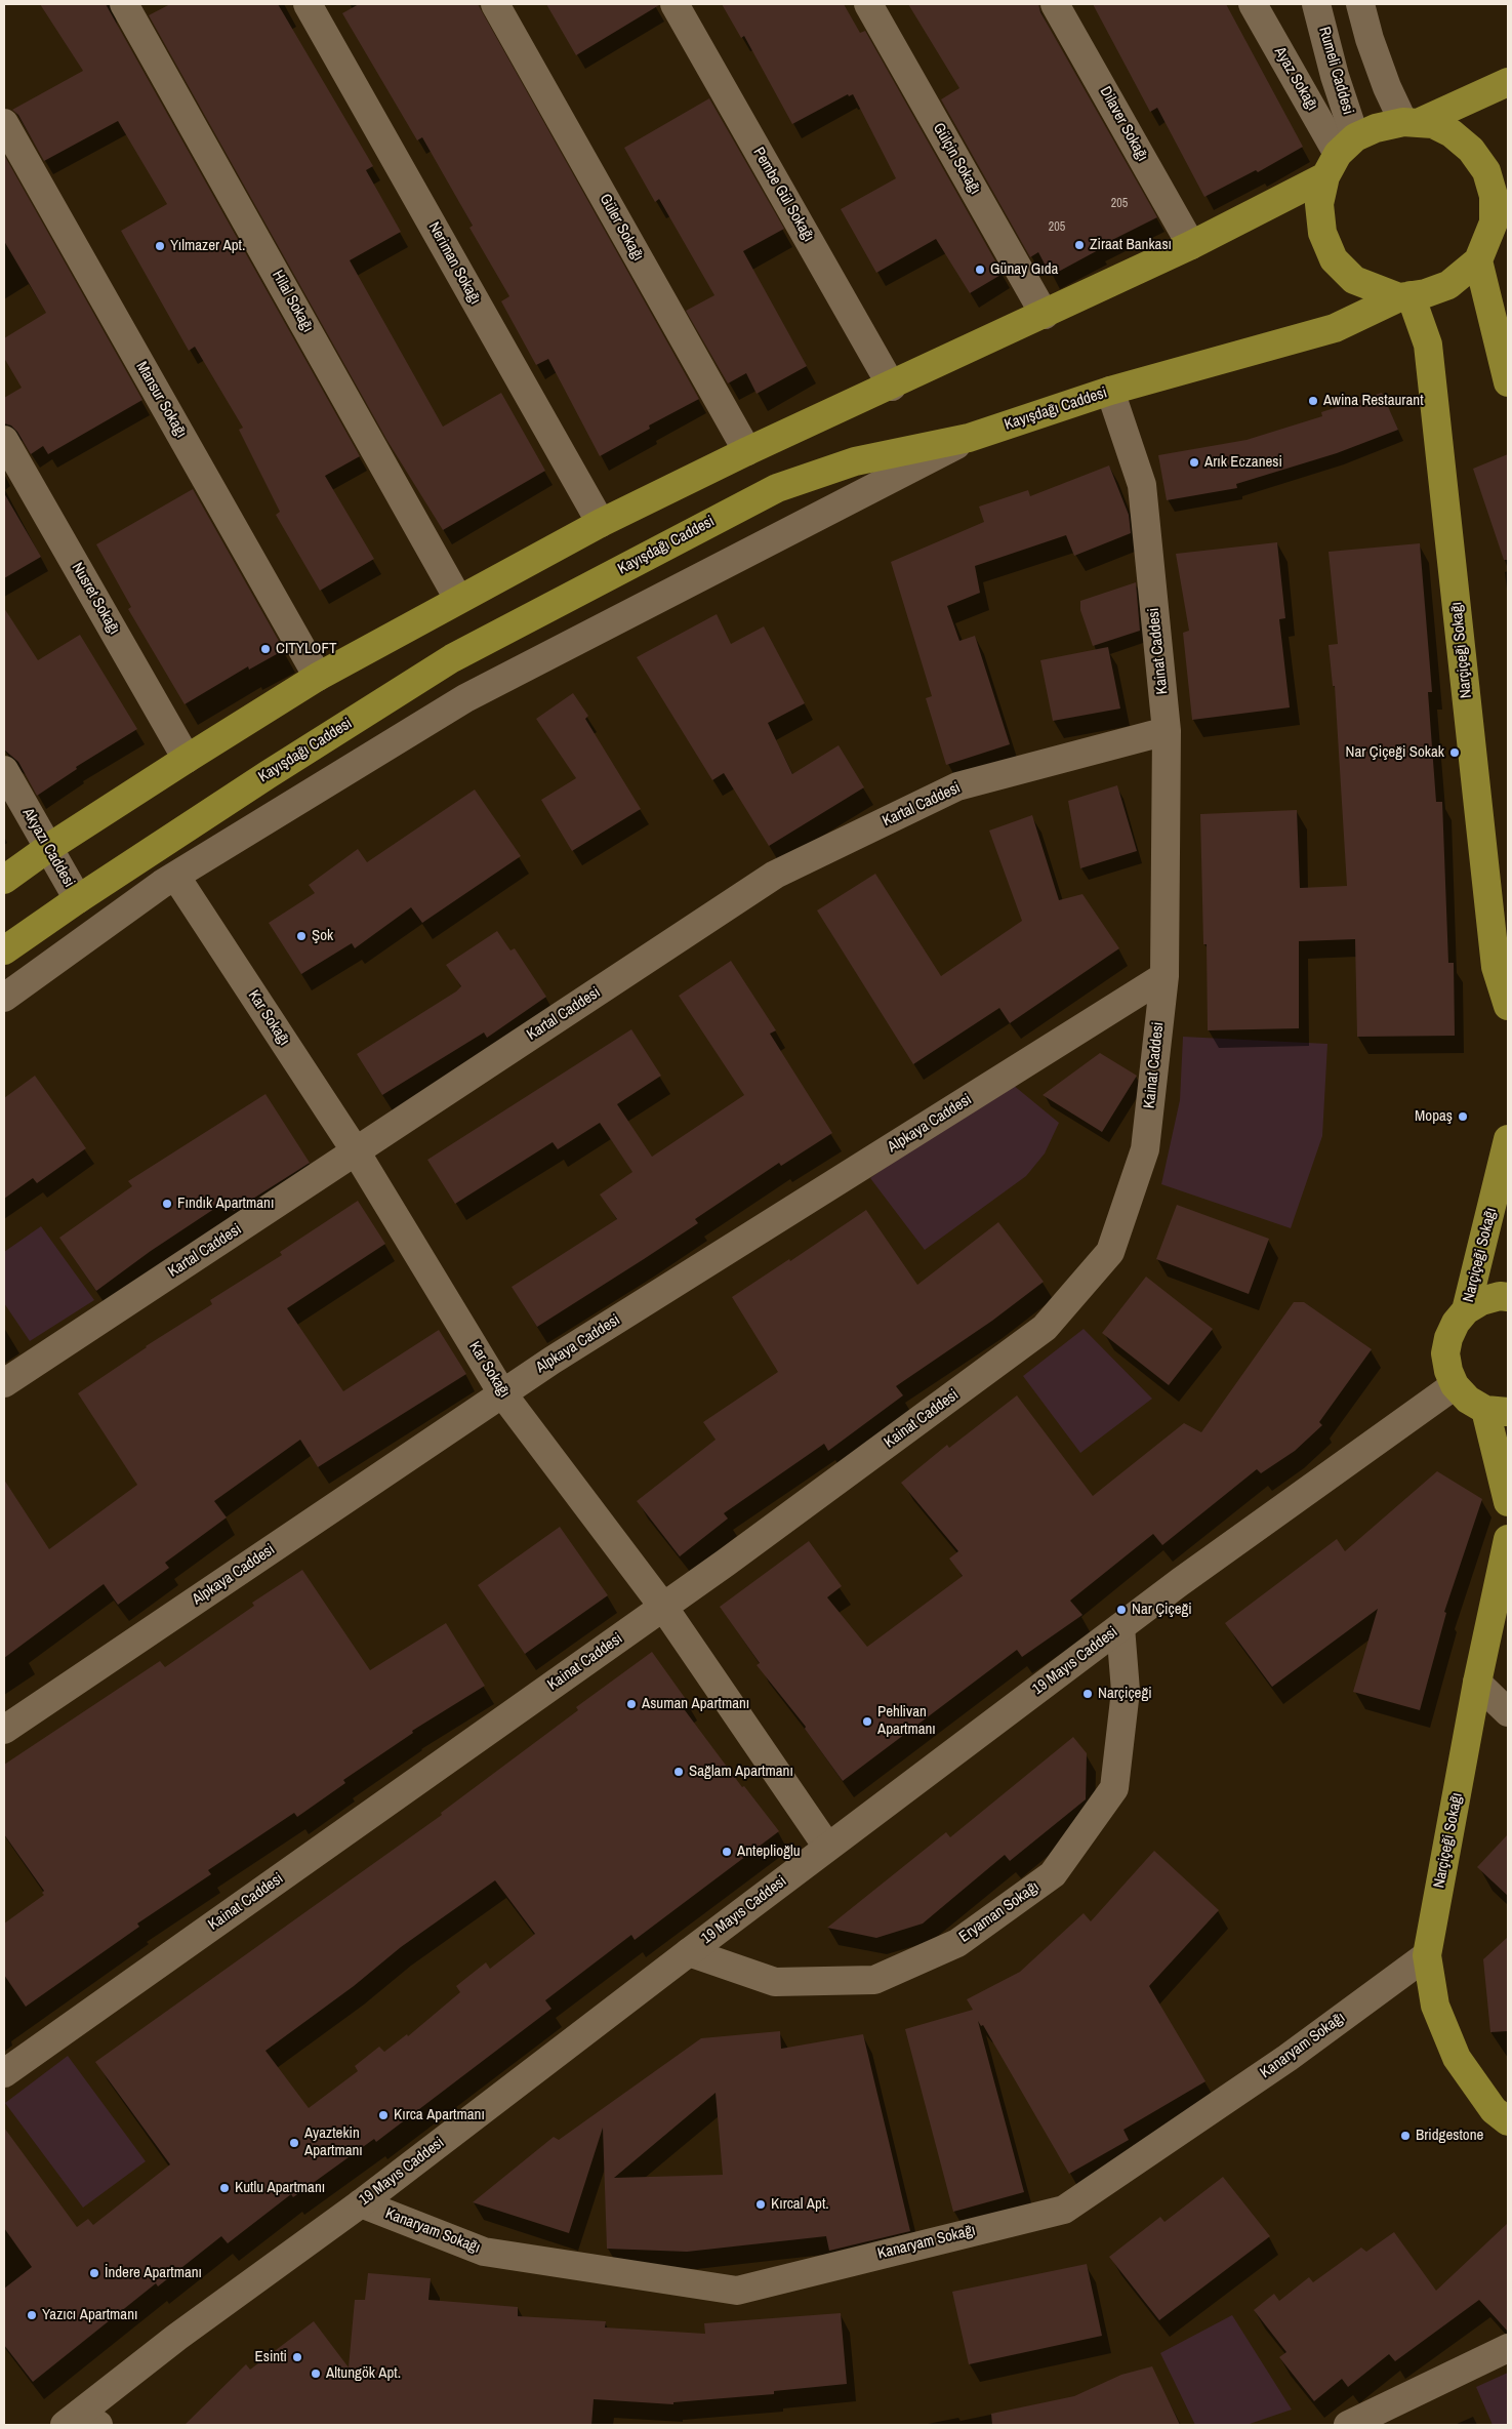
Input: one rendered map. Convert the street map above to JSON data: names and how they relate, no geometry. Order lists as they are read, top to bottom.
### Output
{
  "streets": {
    "main road": ["Kayışdağı Caddesi", "Narçiçeği Sokağı"],
    "street": [
      "Rumeli Caddesi",
      "Ayaz Sokağı",
      "Dilaver Sokağı",
      "Gülçin Sokağı",
      "Pembe Gül Sokağı",
      "Güler Sokağı",
      "Neriman Sokağı",
      "Hilal Sokağı",
      "Mansur Sokağı",
      "Nusret Sokağı",
      "Kainat Caddesi",
      "Kartal Caddesi",
      "Akyazı Caddesi",
      "Kar Sokağı",
      "Alpkaya Caddesi",
      "19 Mayıs Caddesi",
      "Eryaman Sokağı",
      "Kanaryam Sokağı"
    ]
  },
  "crossings": [
    ["Rumeli Caddesi", "Ayaz Sokağı"],
    ["Rumeli Caddesi", "Kayışdağı Caddesi"],
    ["Rumeli Caddesi", "Narçiçeği Sokağı"],
    ["Ayaz Sokağı", "Kayışdağı Caddesi"],
    ["Ayaz Sokağı", "Narçiçeği Sokağı"],
    ["Dilaver Sokağı", "Kayışdağı Caddesi"],
    ["Gülçin Sokağı", "Kayışdağı Caddesi"],
    ["Pembe Gül Sokağı", "Kayışdağı Caddesi"],
    ["Güler Sokağı", "Kayışdağı Caddesi"],
    ["Neriman Sokağı", "Kayışdağı Caddesi"],
    ["Hilal Sokağı", "Kayışdağı Caddesi"],
    ["Mansur Sokağı", "Kayışdağı Caddesi"],
    ["Kayışdağı Caddesi", "Nusret Sokağı"],
    ["Kayışdağı Caddesi", "Narçiçeği Sokağı"],
    ["Kayışdağı Caddesi", "Kainat Caddesi"],
    ["Kayışdağı Caddesi", "Akyazı Caddesi"],
    ["Narçiçeği Sokağı", "19 Mayıs Caddesi"],
    ["Narçiçeği Sokağı", "Kanaryam Sokağı"],
    ["Kainat Caddesi", "Kartal Caddesi"],
    ["Kainat Caddesi", "Kar Sokağı"],
    ["Kainat Caddesi", "Alpkaya Caddesi"],
    ["Kartal Caddesi", "Kar Sokağı"],
    ["Kar Sokağı", "Alpkaya Caddesi"],
    ["Kar Sokağı", "19 Mayıs Caddesi"],
    ["19 Mayıs Caddesi", "Eryaman Sokağı"],
    ["19 Mayıs Caddesi", "Kanaryam Sokağı"]
  ],
  "places": [
    "Ziraat Bankası",
    "Yılmazer Apt.",
    "Günay Gıda",
    "Awina Restaurant",
    "Arık Eczanesi",
    "CITYLOFT",
    "Nar Çiçeği Sokak",
    "Şok",
    "Mopaş",
    "Fındık Apartmanı",
    "Nar Çiçeği",
    "Narçiçeği",
    "Asuman Apartmanı",
    "Pehlivan Apartmanı",
    "Sağlam Apartmanı",
    "Anteplioğlu",
    "Kırca Apartmanı",
    "Bridgestone",
    "Ayaztekin Apartmanı",
    "Kutlu Apartmanı",
    "Kırcal Apt.",
    "İndere Apartmanı",
    "Yazıcı Apartmanı",
    "Esinti",
    "Altungök Apt."
  ],
  "house_numbers": ["205", "205"]
}
